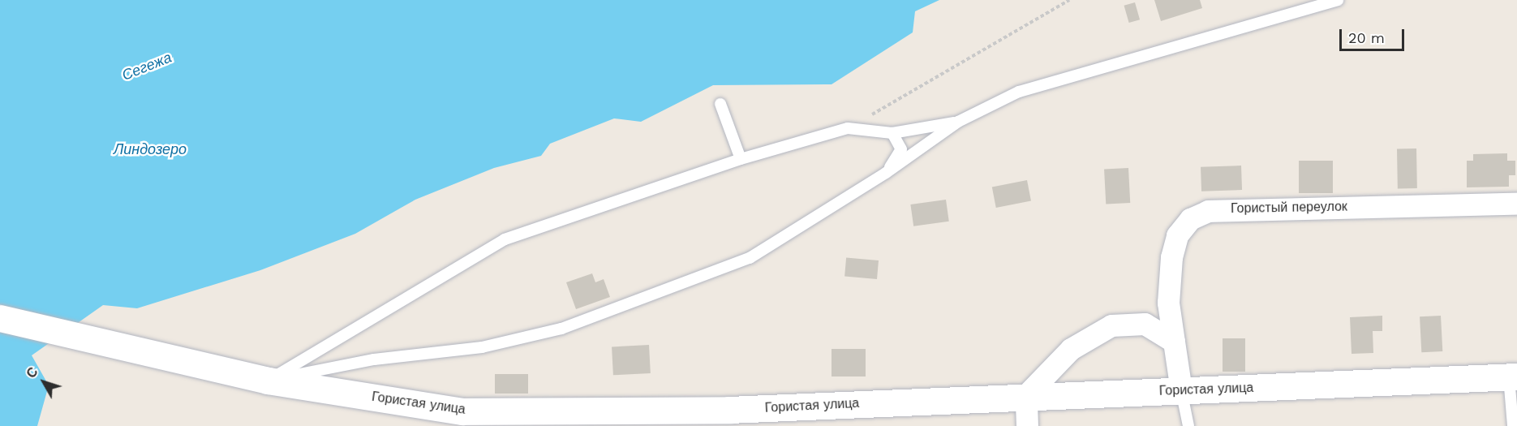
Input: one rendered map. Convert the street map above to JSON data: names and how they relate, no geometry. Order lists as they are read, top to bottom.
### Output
{
  "streets": {
    "street": ["Гористый переулок", "Гористая улица"]
  },
  "crossings": [
    ["Гористый переулок", "Гористая улица"]
  ],
  "water": ["Сегежа", "Линдозеро"],
  "scale_bar": "20 m",
  "north": "top left"
}
